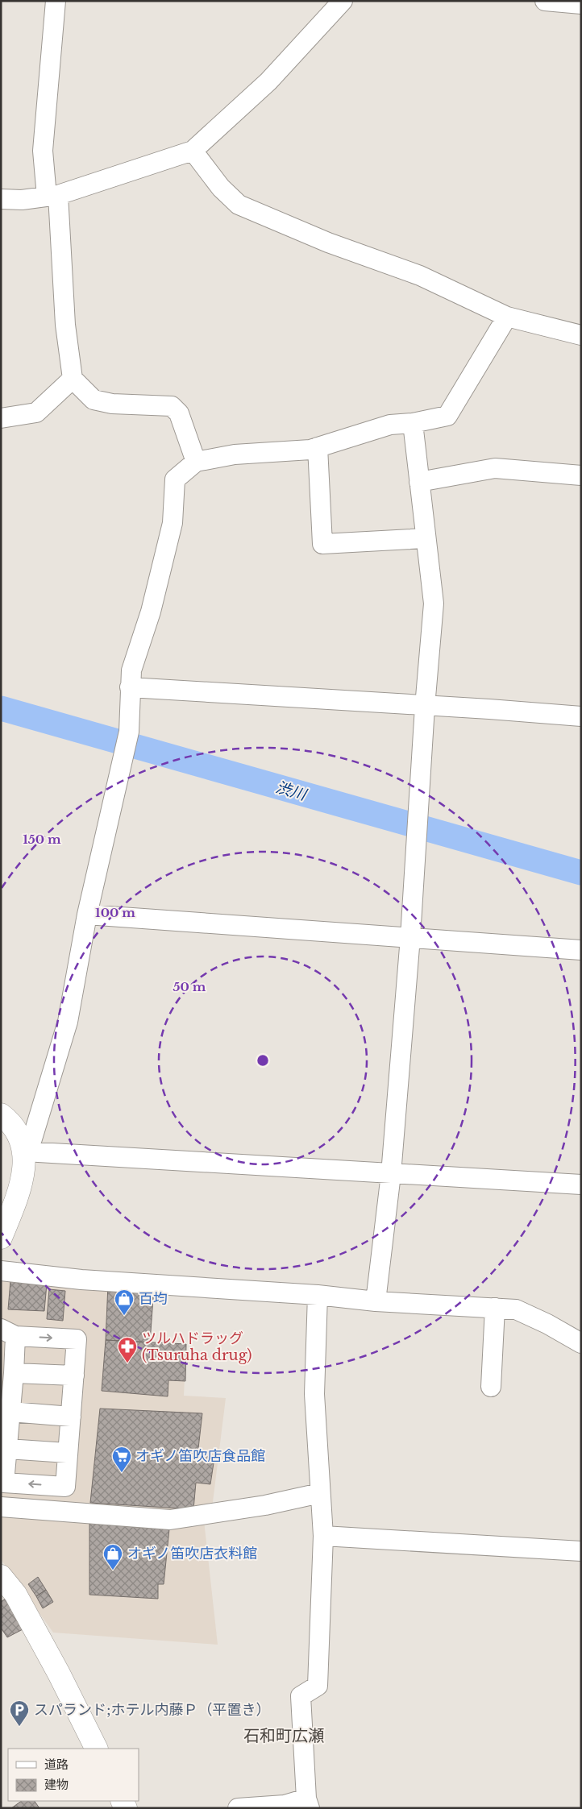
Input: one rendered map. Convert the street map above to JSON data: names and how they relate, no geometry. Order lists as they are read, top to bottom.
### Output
{
  "districts": ["石和町広瀬"],
  "water": ["渋川"],
  "places": {
    "shop": ["百均", "オギノ笛吹店衣料館"],
    "pharmacy": ["ツルハドラッグ (Tsuruha drug)"],
    "supermarket": ["オギノ笛吹店食品館"],
    "parking": ["スパランド;ホテル内藤Ｐ（平置き）"]
  },
  "legend": ["道路", "建物"],
  "rings": ["150 m", "100 m", "50 m"]
}
